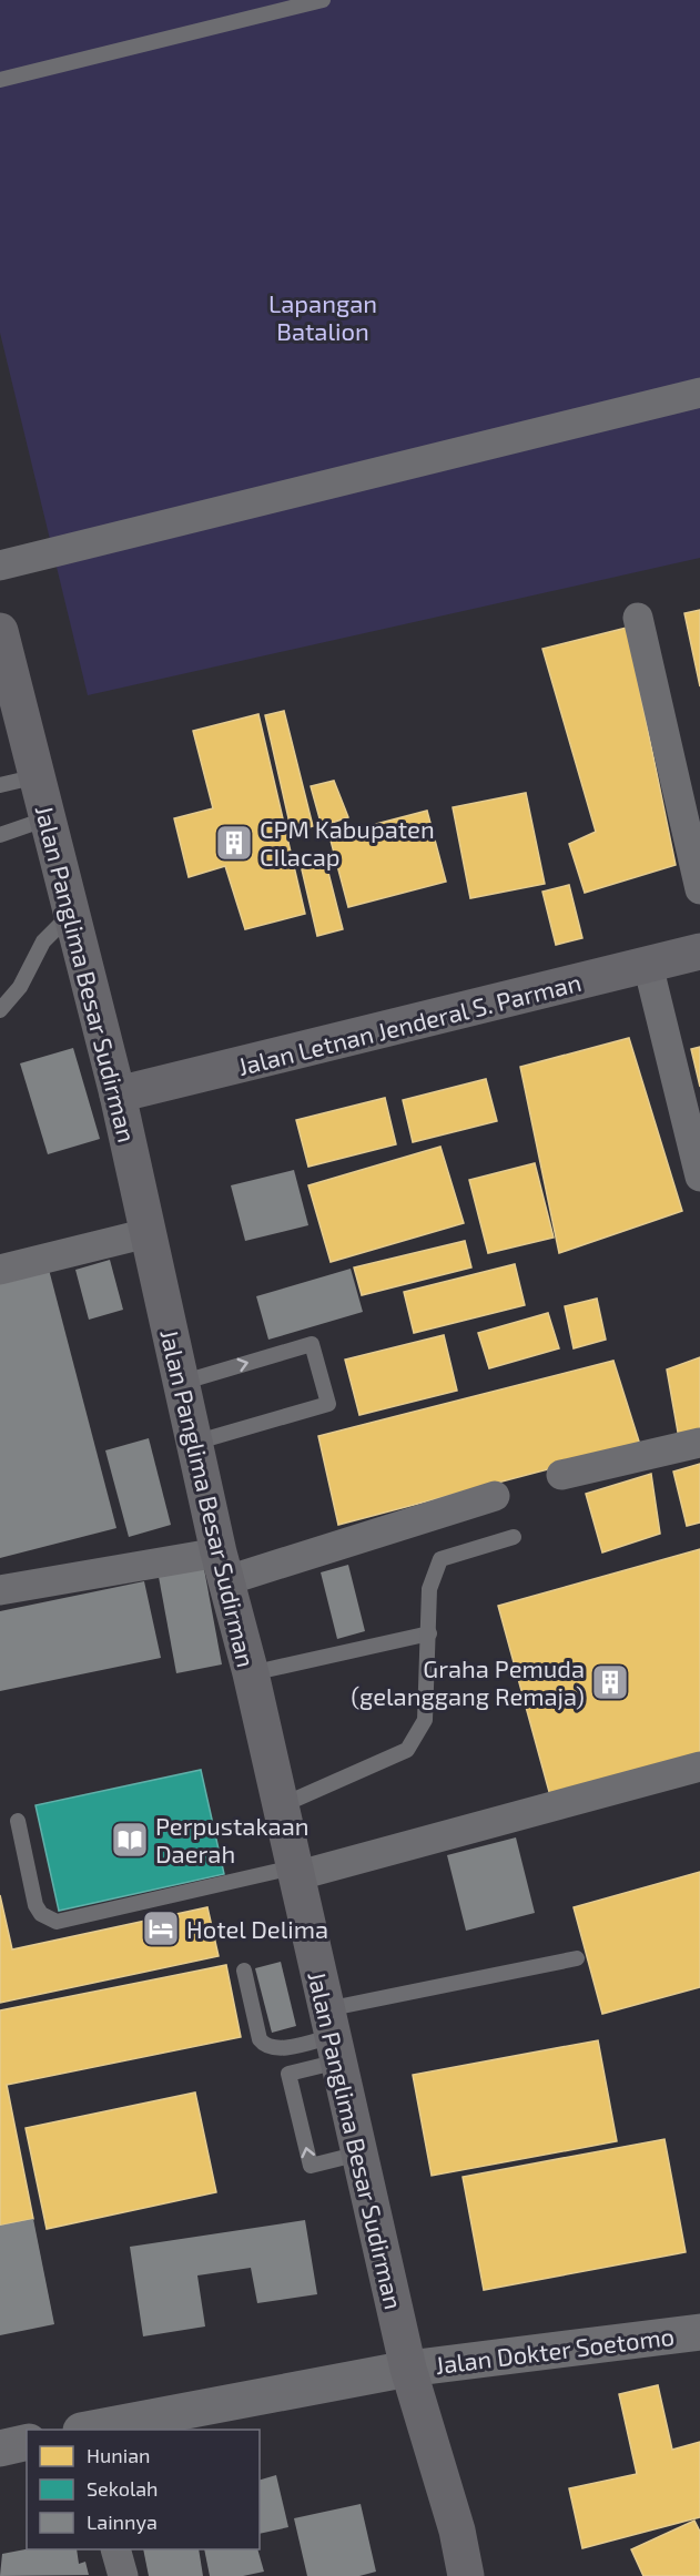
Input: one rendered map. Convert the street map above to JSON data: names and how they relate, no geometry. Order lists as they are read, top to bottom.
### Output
{
  "streets": {
    "main road": ["Jalan Panglima Besar Sudirman", "Jalan Letnan Jenderal S. Parman"],
    "street": ["Jalan Dokter Soetomo"]
  },
  "crossings": [
    ["Jalan Panglima Besar Sudirman", "Jalan Letnan Jenderal S. Parman"],
    ["Jalan Panglima Besar Sudirman", "Jalan Dokter Soetomo"]
  ],
  "parks": ["Lapangan Batalion"],
  "places": {
    "building": ["CPM Kabupaten CIlacap", "Graha Pemuda (gelanggang Remaja)"],
    "library": ["Perpustakaan Daerah"],
    "hotel": ["Hotel Delima"]
  },
  "legend": ["Hunian", "Sekolah", "Lainnya"]
}
